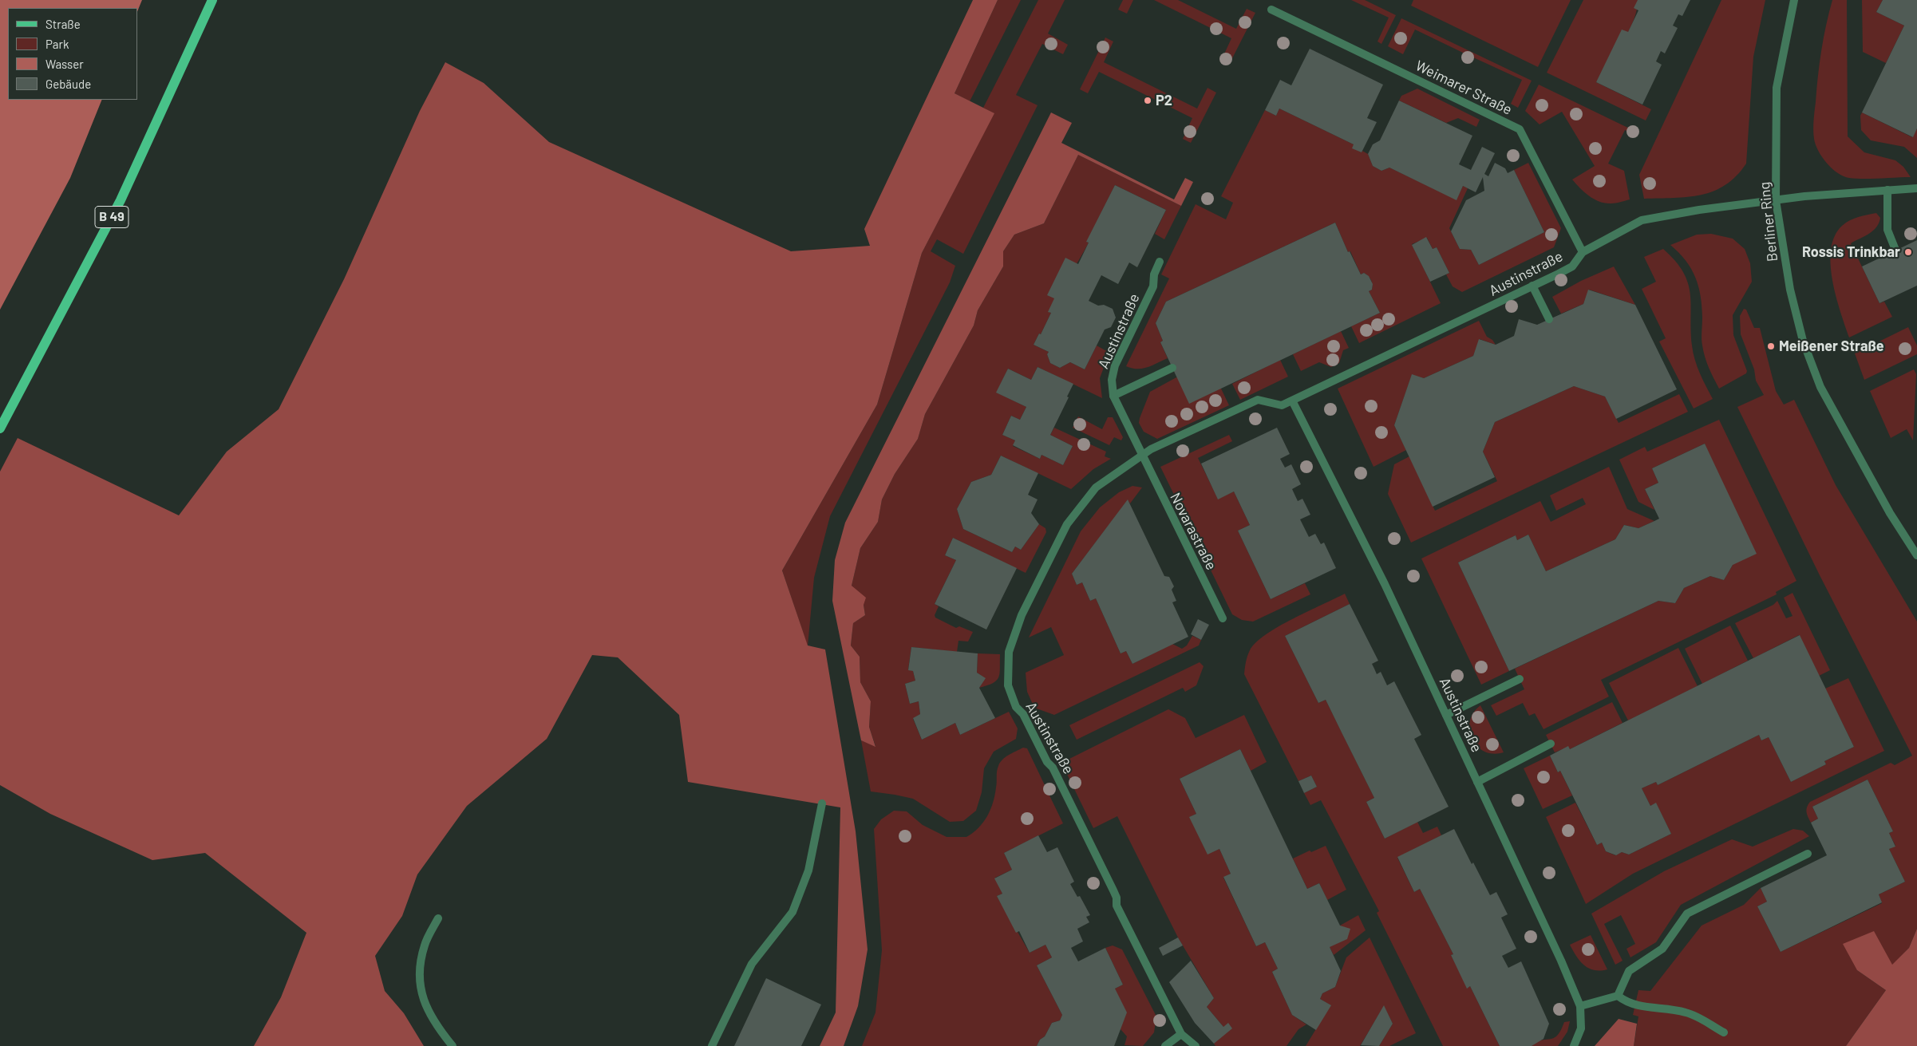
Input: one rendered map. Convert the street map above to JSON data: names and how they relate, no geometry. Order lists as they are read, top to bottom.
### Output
{
  "streets": {
    "main road": ["B 49"],
    "street": [
      "Weimarer Straße",
      "Berliner Ring",
      "Austinstraße",
      "Novarastraße"
    ]
  },
  "crossings": [
    ["Weimarer Straße", "Austinstraße"],
    ["Berliner Ring", "Austinstraße"],
    ["Austinstraße", "Novarastraße"]
  ],
  "places": ["P2", "Rossis Trinkbar", "Meißener Straße"],
  "legend": [
    "Straße",
    "Park",
    "Wasser",
    "Gebäude"
  ]
}
